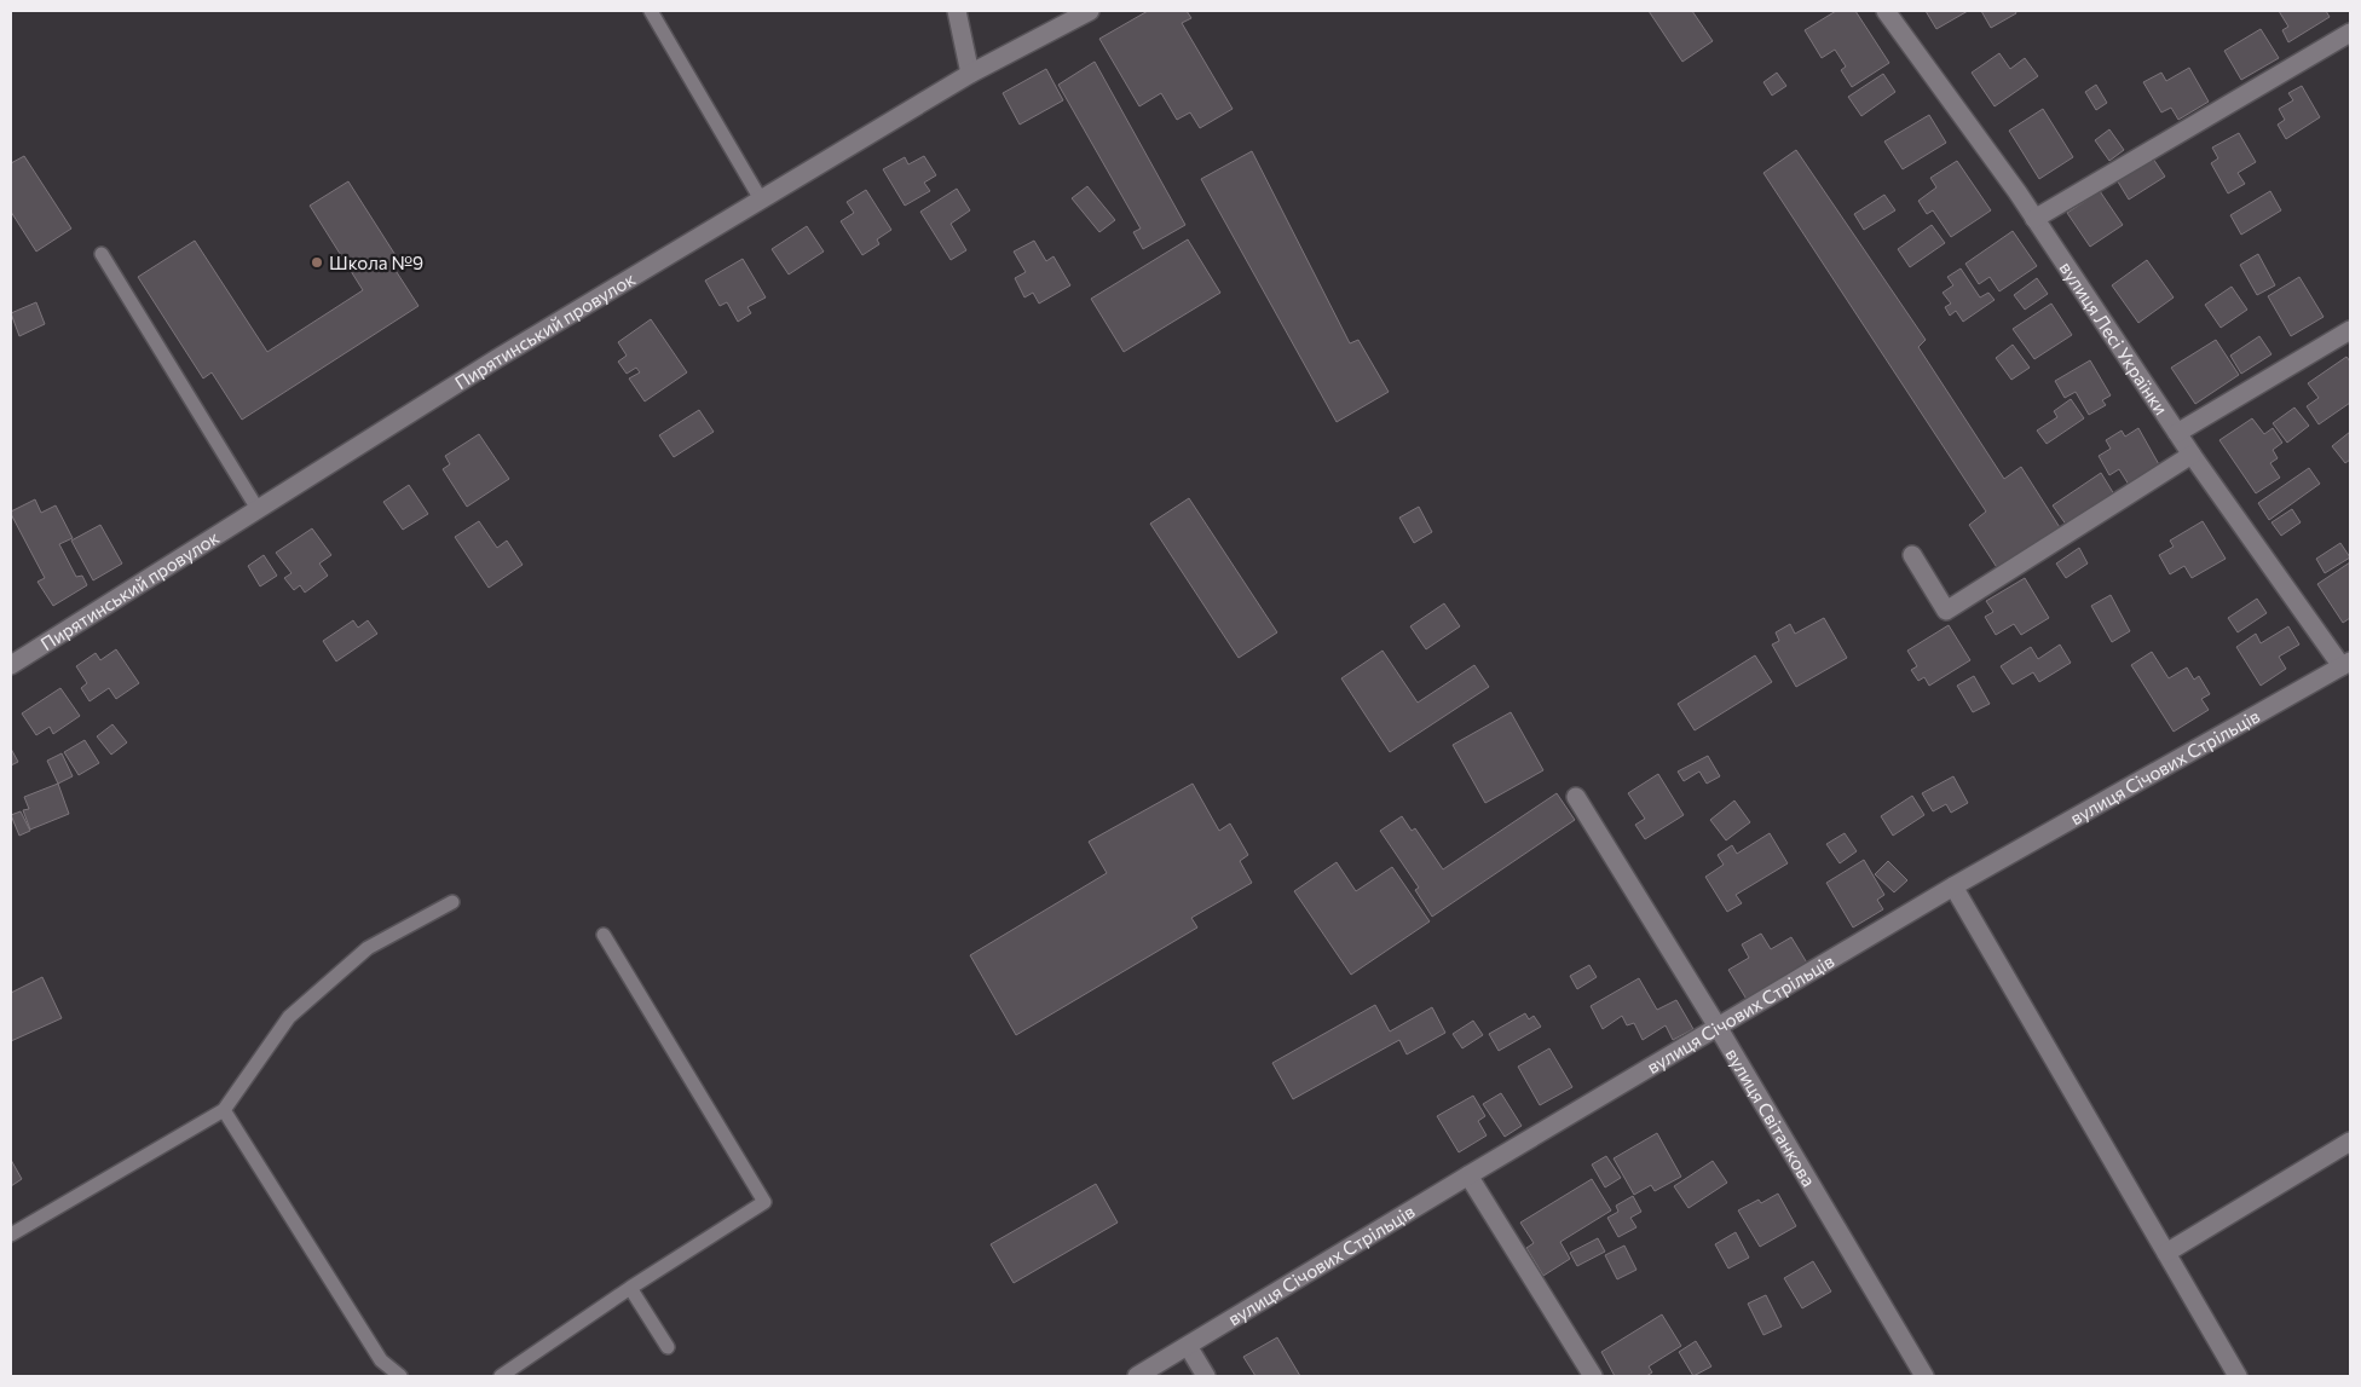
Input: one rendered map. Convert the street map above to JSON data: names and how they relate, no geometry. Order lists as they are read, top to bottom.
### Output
{
  "streets": {
    "street": [
      "Пирятинський провулок",
      "вулиця Лесі Українки",
      "вулиця Січових Стрільців",
      "вулиця Світанкова"
    ]
  },
  "crossings": [
    ["вулиця Лесі Українки", "вулиця Січових Стрільців"],
    ["вулиця Січових Стрільців", "вулиця Світанкова"]
  ],
  "places": ["Школа №9"]
}
